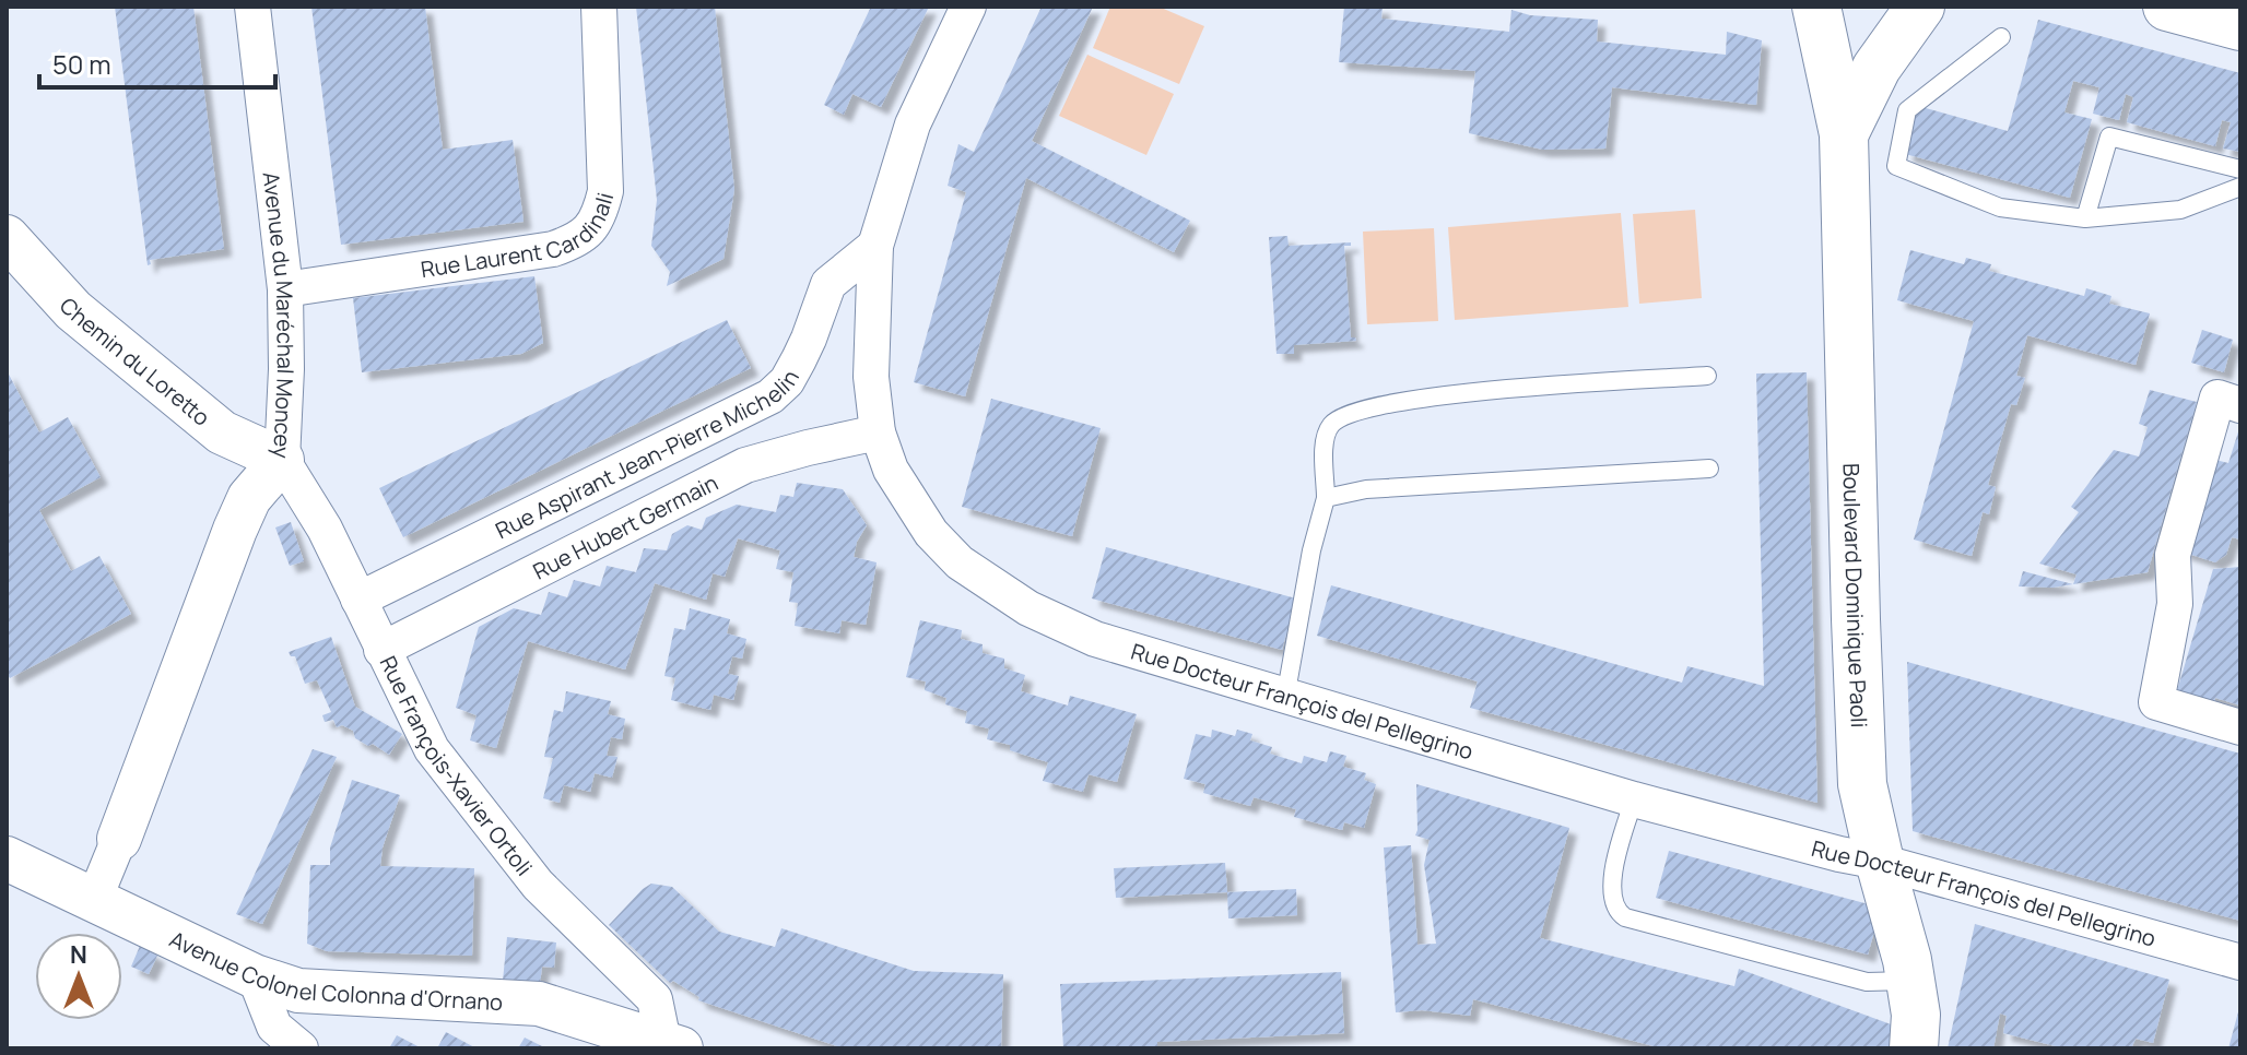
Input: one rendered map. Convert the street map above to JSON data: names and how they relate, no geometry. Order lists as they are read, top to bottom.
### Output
{
  "streets": {
    "main road": ["Boulevard Dominique Paoli"],
    "street": [
      "Rue Laurent Cardinali",
      "Avenue du Maréchal Moncey",
      "Chemin du Loretto",
      "Rue Aspirant Jean-Pierre Michelin",
      "Rue Hubert Germain",
      "Rue Docteur François del Pellegrino",
      "Rue François-Xavier Ortoli",
      "Avenue Colonel Colonna d'Ornano"
    ]
  },
  "crossings": [
    ["Rue Laurent Cardinali", "Avenue du Maréchal Moncey"],
    ["Avenue du Maréchal Moncey", "Chemin du Loretto"],
    ["Avenue du Maréchal Moncey", "Rue François-Xavier Ortoli"],
    ["Avenue du Maréchal Moncey", "Avenue Colonel Colonna d'Ornano"],
    ["Chemin du Loretto", "Rue François-Xavier Ortoli"],
    ["Rue Aspirant Jean-Pierre Michelin", "Rue Docteur François del Pellegrino"],
    ["Rue Aspirant Jean-Pierre Michelin", "Rue François-Xavier Ortoli"],
    ["Rue Hubert Germain", "Rue Docteur François del Pellegrino"],
    ["Rue Hubert Germain", "Rue François-Xavier Ortoli"],
    ["Boulevard Dominique Paoli", "Rue Docteur François del Pellegrino"],
    ["Rue François-Xavier Ortoli", "Avenue Colonel Colonna d'Ornano"]
  ],
  "scale_bar": "50 m",
  "north": "top"
}
